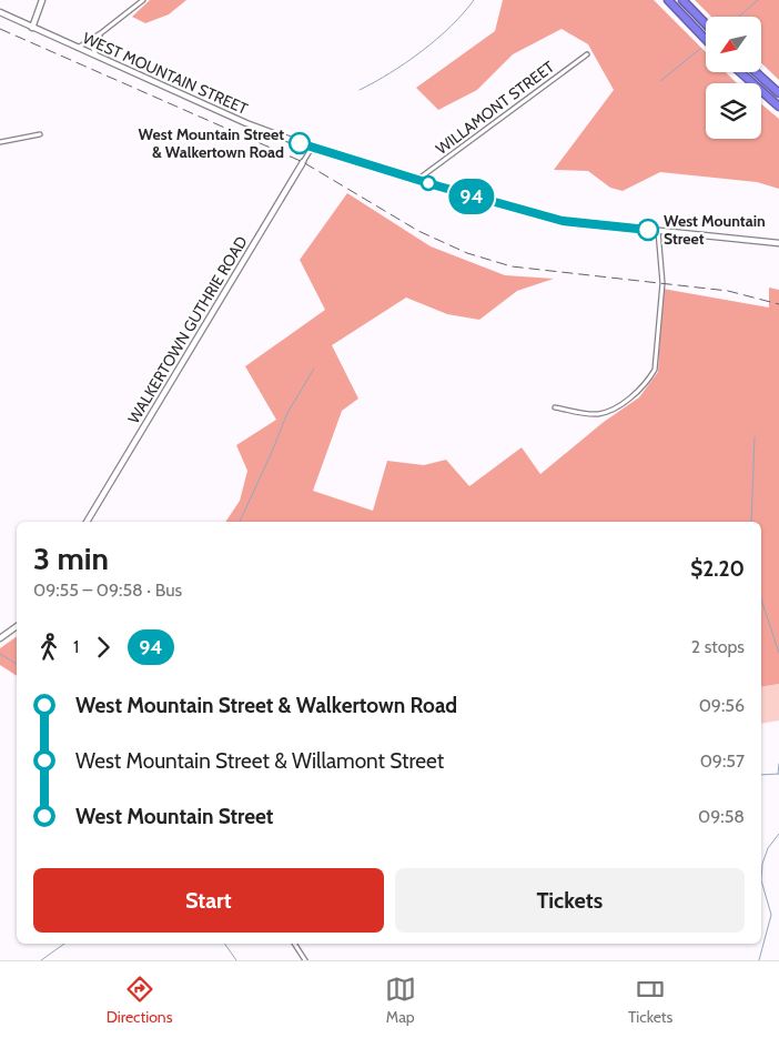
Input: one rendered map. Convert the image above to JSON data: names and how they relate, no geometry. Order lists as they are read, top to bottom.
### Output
{
  "streets": {
    "main road": ["WEST MOUNTAIN STREET", "WALKERTOWN GUTHRIE ROAD"],
    "street": ["WILLAMONT STREET"]
  },
  "crossings": [
    ["WEST MOUNTAIN STREET", "WILLAMONT STREET"],
    ["WEST MOUNTAIN STREET", "WALKERTOWN GUTHRIE ROAD"]
  ],
  "places": ["West Mountain Street & Walkertown Road", "West Mountain Street"],
  "lines": ["bus line 94"],
  "north": "bottom left",
  "page": {
    "on_map": "94",
    "heading": ["3 min", "09:55 – 09:58 · Bus", "$2.20"],
    "legs": ["1", "94", "2 stops"],
    "list": [
      {
        "name": "West Mountain Street & Walkertown Road",
        "value": "09:56"
      },
      {
        "name": "West Mountain Street & Willamont Street",
        "value": "09:57"
      },
      {
        "name": "West Mountain Street",
        "value": "09:58"
      }
    ],
    "buttons": ["Start", "Tickets"],
    "tabs": ["Directions", "Map", "Tickets"]
  }
}
